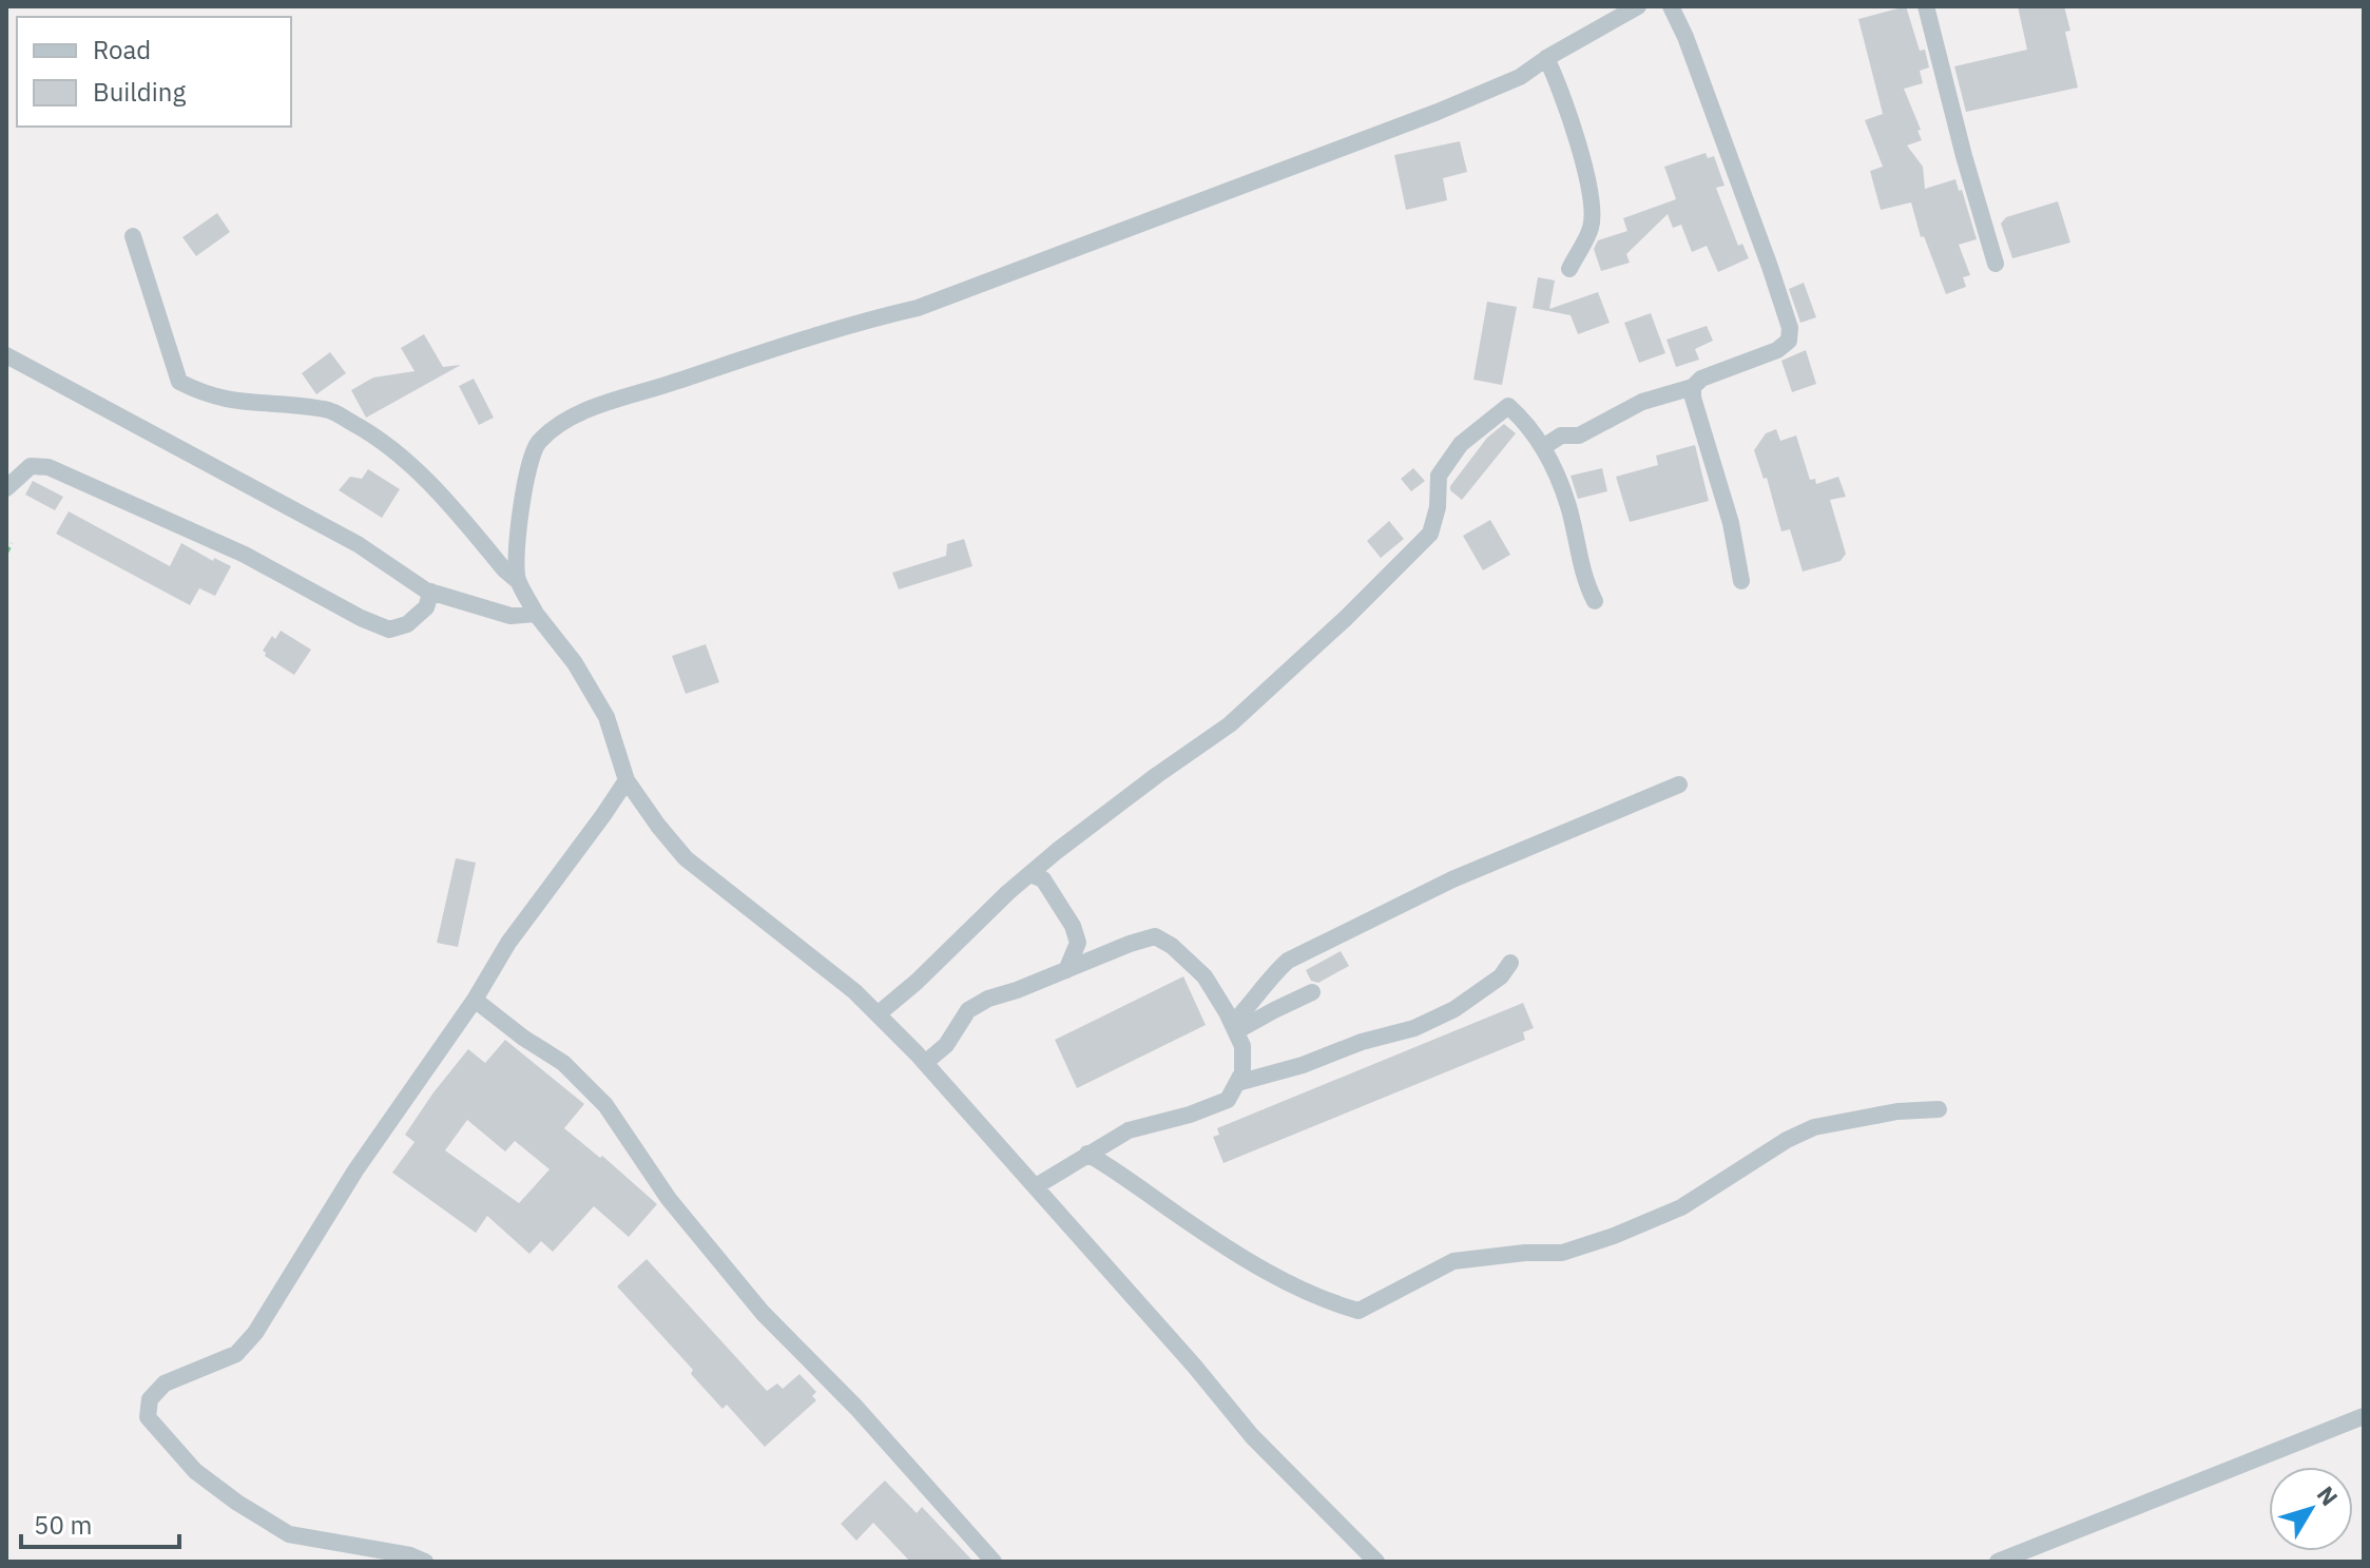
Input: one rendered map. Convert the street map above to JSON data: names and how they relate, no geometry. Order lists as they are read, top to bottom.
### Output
{
  "legend": ["Road", "Building"],
  "scale_bar": "50 m",
  "north": "top right"
}
